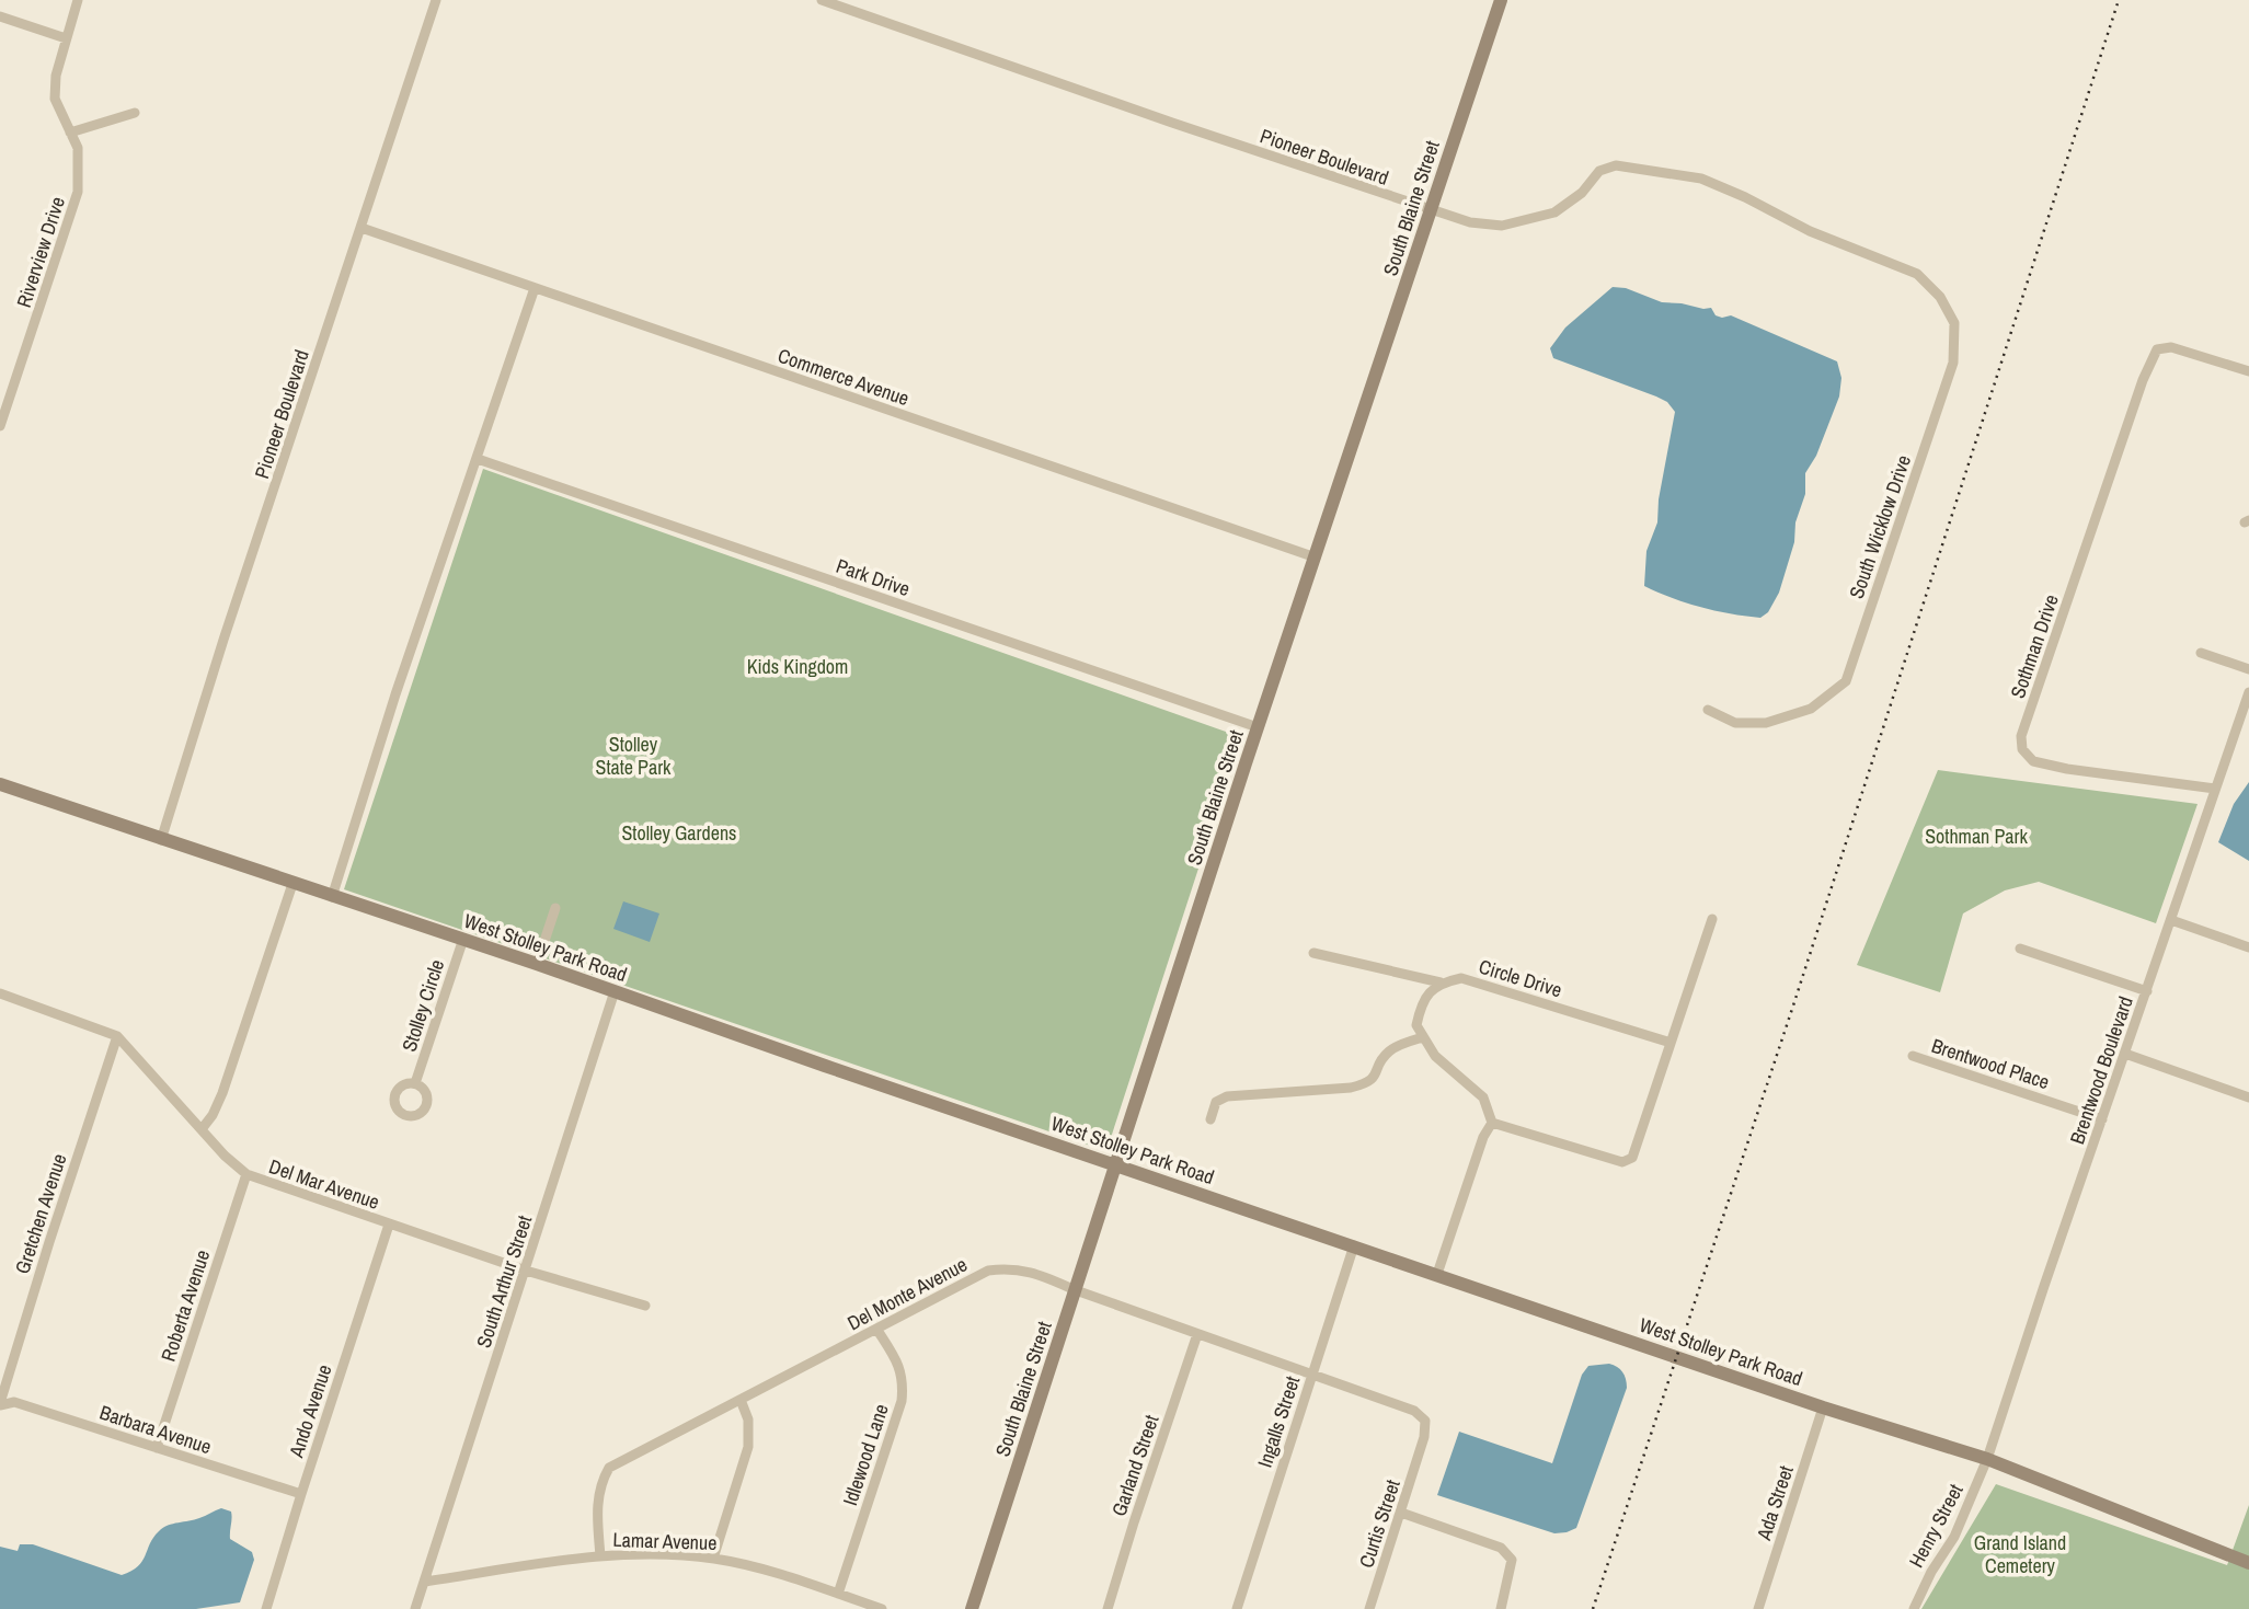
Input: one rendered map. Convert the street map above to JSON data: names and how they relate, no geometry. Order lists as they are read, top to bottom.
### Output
{
  "streets": {
    "main road": ["South Blaine Street", "West Stolley Park Road"],
    "street": [
      "Pioneer Boulevard",
      "Riverview Drive",
      "Commerce Avenue",
      "South Wicklow Drive",
      "Park Drive",
      "Sothman Drive",
      "Circle Drive",
      "Stolley Circle",
      "Brentwood Place",
      "Brentwood Boulevard",
      "Del Mar Avenue",
      "Gretchen Avenue",
      "South Arthur Street",
      "Del Monte Avenue",
      "Roberta Avenue",
      "Ando Avenue",
      "Ingalls Street",
      "Barbara Avenue",
      "Idlewood Lane",
      "Garland Street",
      "Ada Street",
      "Curtis Street",
      "Henry Street",
      "Lamar Avenue"
    ]
  },
  "crossings": [
    ["Pioneer Boulevard", "South Blaine Street"],
    ["Pioneer Boulevard", "Commerce Avenue"],
    ["Pioneer Boulevard", "South Wicklow Drive"],
    ["Pioneer Boulevard", "West Stolley Park Road"],
    ["South Blaine Street", "Commerce Avenue"],
    ["South Blaine Street", "Park Drive"],
    ["South Blaine Street", "West Stolley Park Road"],
    ["South Blaine Street", "Del Monte Avenue"],
    ["Sothman Drive", "Brentwood Boulevard"],
    ["West Stolley Park Road", "Stolley Circle"],
    ["West Stolley Park Road", "Brentwood Boulevard"],
    ["West Stolley Park Road", "South Arthur Street"],
    ["West Stolley Park Road", "Ingalls Street"],
    ["West Stolley Park Road", "Ada Street"],
    ["West Stolley Park Road", "Henry Street"],
    ["Brentwood Place", "Brentwood Boulevard"],
    ["Brentwood Boulevard", "Henry Street"],
    ["Del Mar Avenue", "Gretchen Avenue"],
    ["Del Mar Avenue", "South Arthur Street"],
    ["Del Mar Avenue", "Roberta Avenue"],
    ["Del Mar Avenue", "Ando Avenue"],
    ["Gretchen Avenue", "Barbara Avenue"],
    ["South Arthur Street", "Lamar Avenue"],
    ["Del Monte Avenue", "Ingalls Street"],
    ["Del Monte Avenue", "Idlewood Lane"],
    ["Del Monte Avenue", "Garland Street"],
    ["Del Monte Avenue", "Curtis Street"],
    ["Del Monte Avenue", "Lamar Avenue"],
    ["Roberta Avenue", "Barbara Avenue"],
    ["Ando Avenue", "Barbara Avenue"],
    ["Idlewood Lane", "Lamar Avenue"]
  ],
  "parks": [
    "Kids Kingdom",
    "Stolley State Park",
    "Stolley Gardens",
    "Sothman Park",
    "Grand Island Cemetery"
  ]
}
